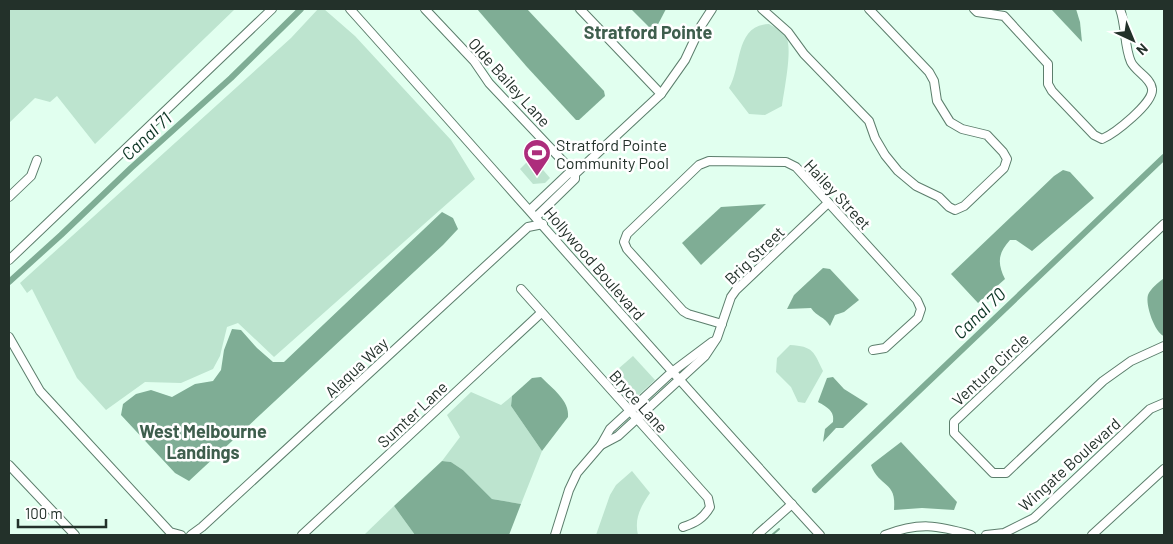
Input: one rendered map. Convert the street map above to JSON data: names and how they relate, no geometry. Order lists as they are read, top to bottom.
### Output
{
  "streets": {
    "street": [
      "Olde Bailey Lane",
      "Hailey Street",
      "Brig Street",
      "Hollywood Boulevard",
      "Alaqua Way",
      "Ventura Circle",
      "Bryce Lane",
      "Sumter Lane",
      "Wingate Boulevard"
    ]
  },
  "crossings": [
    ["Hailey Street", "Brig Street"],
    ["Brig Street", "Hollywood Boulevard"],
    ["Brig Street", "Bryce Lane"],
    ["Hollywood Boulevard", "Alaqua Way"],
    ["Bryce Lane", "Sumter Lane"]
  ],
  "districts": ["Stratford Pointe", "West Melbourne Landings"],
  "water": ["Canal 71", "Canal 70"],
  "places": {
    "sports": ["Stratford Pointe Community Pool"]
  },
  "scale_bar": "100 m",
  "north": "bottom right"
}
